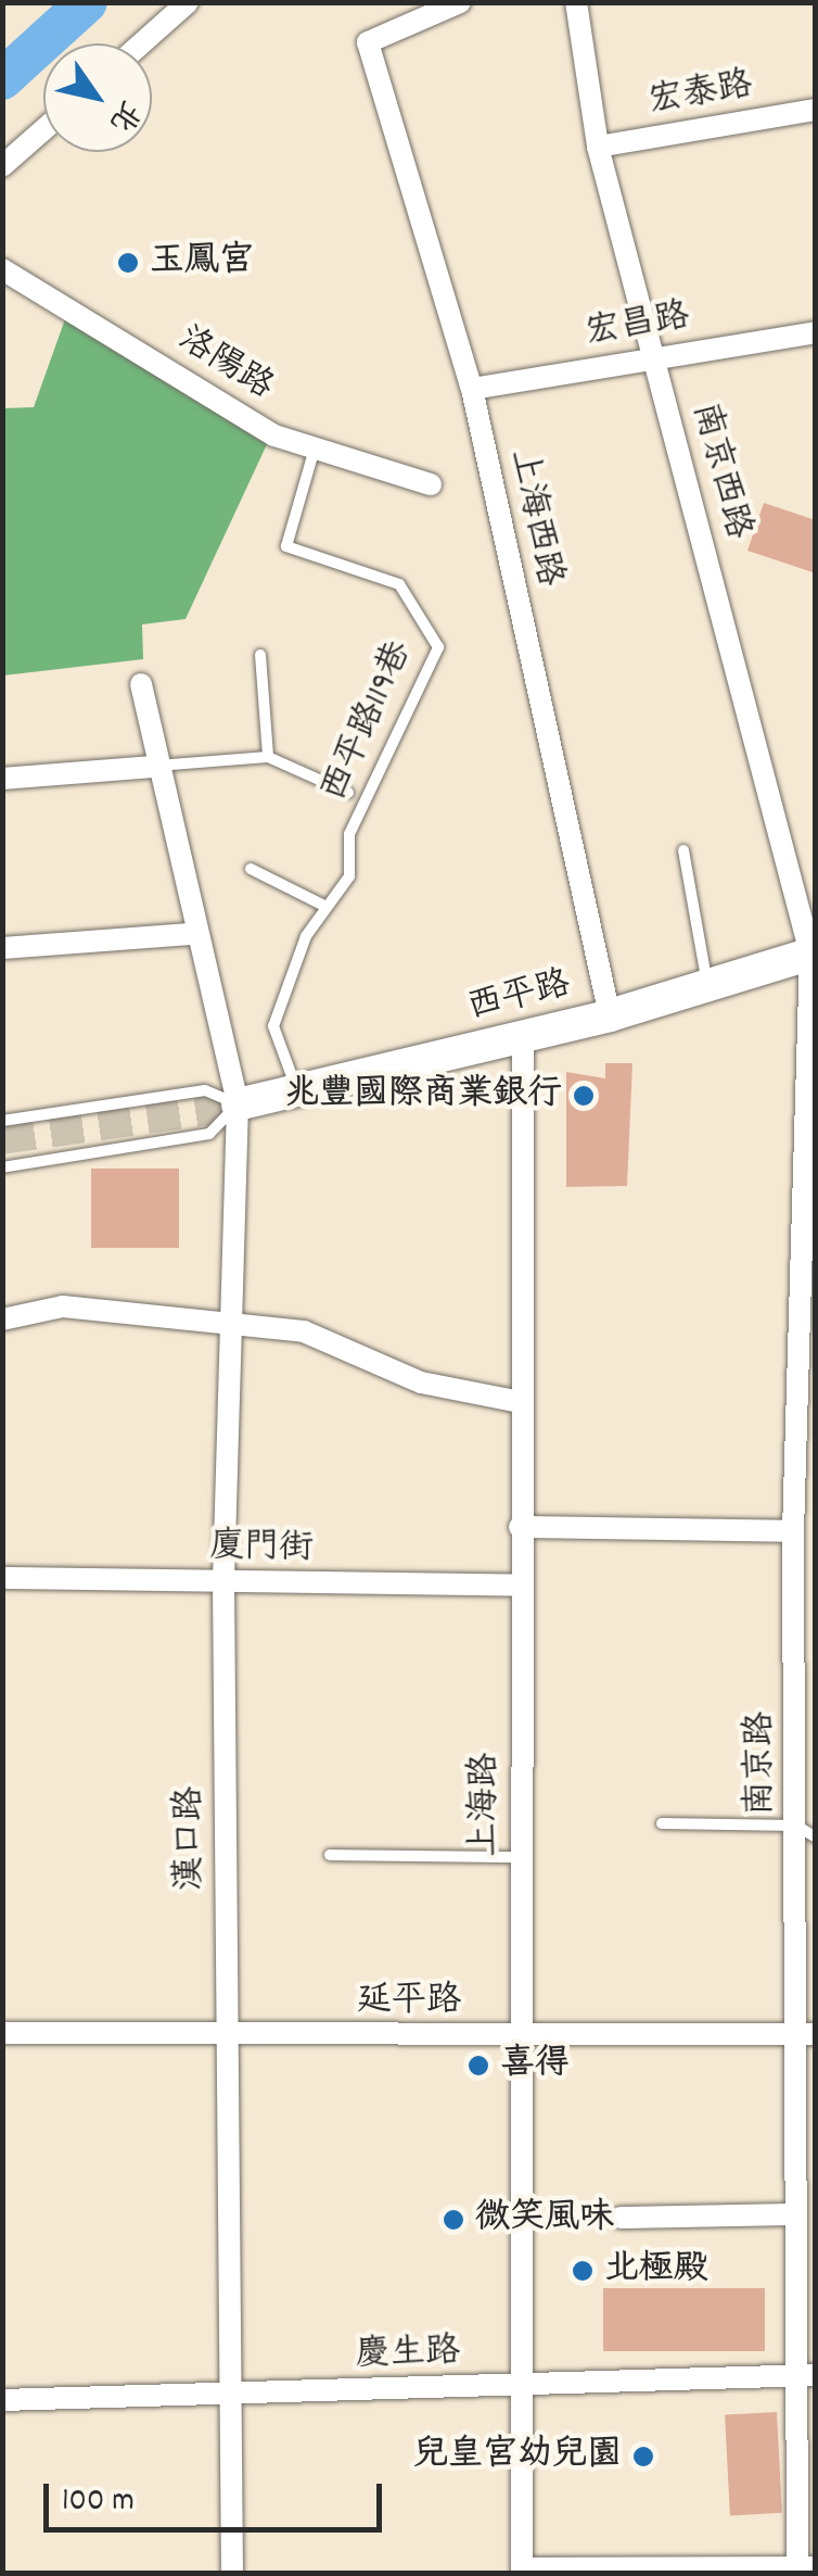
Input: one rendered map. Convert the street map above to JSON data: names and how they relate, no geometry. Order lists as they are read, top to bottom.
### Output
{
  "streets": {
    "main road": ["西平路"],
    "street": [
      "宏泰路",
      "宏昌路",
      "洛陽路",
      "南京西路",
      "上海西路",
      "廈門街",
      "南京路",
      "上海路",
      "漢口路",
      "延平路",
      "慶生路"
    ],
    "lane": ["西平路119巷"]
  },
  "crossings": [
    ["宏泰路", "南京西路"],
    ["宏昌路", "南京西路"],
    ["宏昌路", "上海西路"],
    ["洛陽路", "西平路119巷"],
    ["南京西路", "西平路"],
    ["南京西路", "南京路"],
    ["上海西路", "西平路"],
    ["西平路119巷", "西平路"],
    ["西平路", "南京路"],
    ["西平路", "上海路"],
    ["西平路", "漢口路"],
    ["廈門街", "上海路"],
    ["廈門街", "漢口路"],
    ["南京路", "延平路"],
    ["南京路", "慶生路"],
    ["上海路", "延平路"],
    ["上海路", "慶生路"],
    ["漢口路", "延平路"],
    ["漢口路", "慶生路"]
  ],
  "places": [
    "玉鳳宮",
    "兆豐國際商業銀行",
    "喜得",
    "微笑風味",
    "北極殿",
    "兒皇宮幼兒園"
  ],
  "scale_bar": "100 m",
  "north": "bottom right"
}
